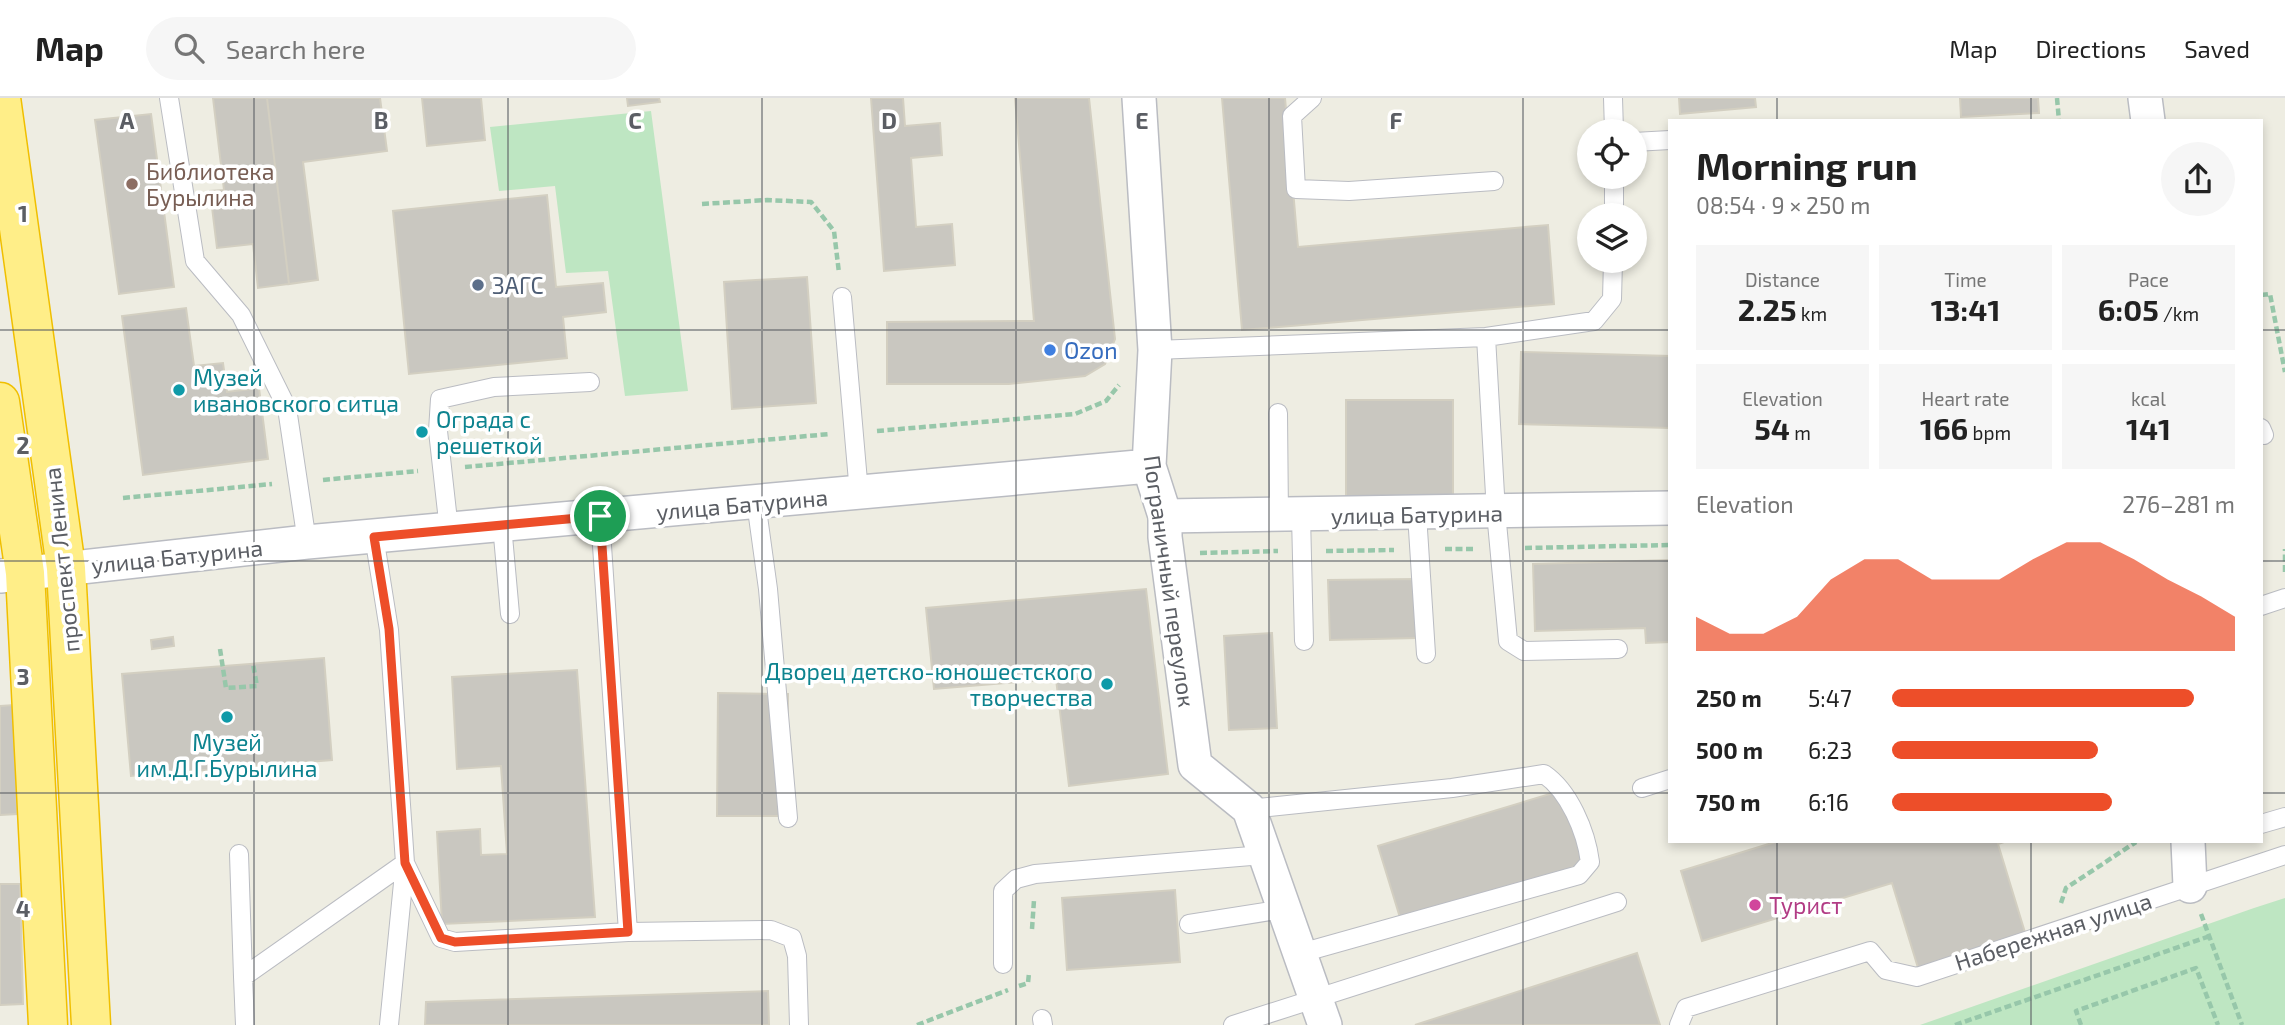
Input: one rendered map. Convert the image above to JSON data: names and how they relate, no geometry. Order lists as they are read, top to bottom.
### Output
{
  "streets": {
    "highway": ["проспект Ленина"],
    "street": ["улица Батурина", "Пограничный переулок"],
    "lane": ["Набережная улица"]
  },
  "crossings": [
    ["улица Батурина", "проспект Ленина"],
    ["улица Батурина", "Пограничный переулок"]
  ],
  "places": [
    "Библиотека Бурылина",
    "ЗАГС",
    "Ozon",
    "Музей ивановского ситца",
    "Ограда с решеткой",
    "Дворец детско-юношестского творчества",
    "Музей им.Д.Г.Бурылина",
    "Турист"
  ],
  "page": {
    "header": "Map",
    "search": "Search here",
    "nav": ["Map", "Directions", "Saved"],
    "heading": ["Morning run", "08:54 · 9 × 250 m"],
    "stats": [
      ["Distance", "2.25 km"],
      ["Time", "13:41"],
      ["Pace", "6:05 /km"],
      ["Elevation", "54 m"],
      ["Heart rate", "166 bpm"],
      ["kcal", "141"]
    ],
    "chart": ["Elevation", "276–281 m"],
    "list": [
      {
        "name": "250 m",
        "note": "5:47"
      },
      {
        "name": "500 m",
        "note": "6:23"
      },
      {
        "name": "750 m",
        "note": "6:16"
      }
    ]
  },
  "grid": {
    "columns": [
      "A",
      "B",
      "C",
      "D",
      "E",
      "F"
    ],
    "rows": [
      "1",
      "2",
      "3",
      "4"
    ]
  }
}
